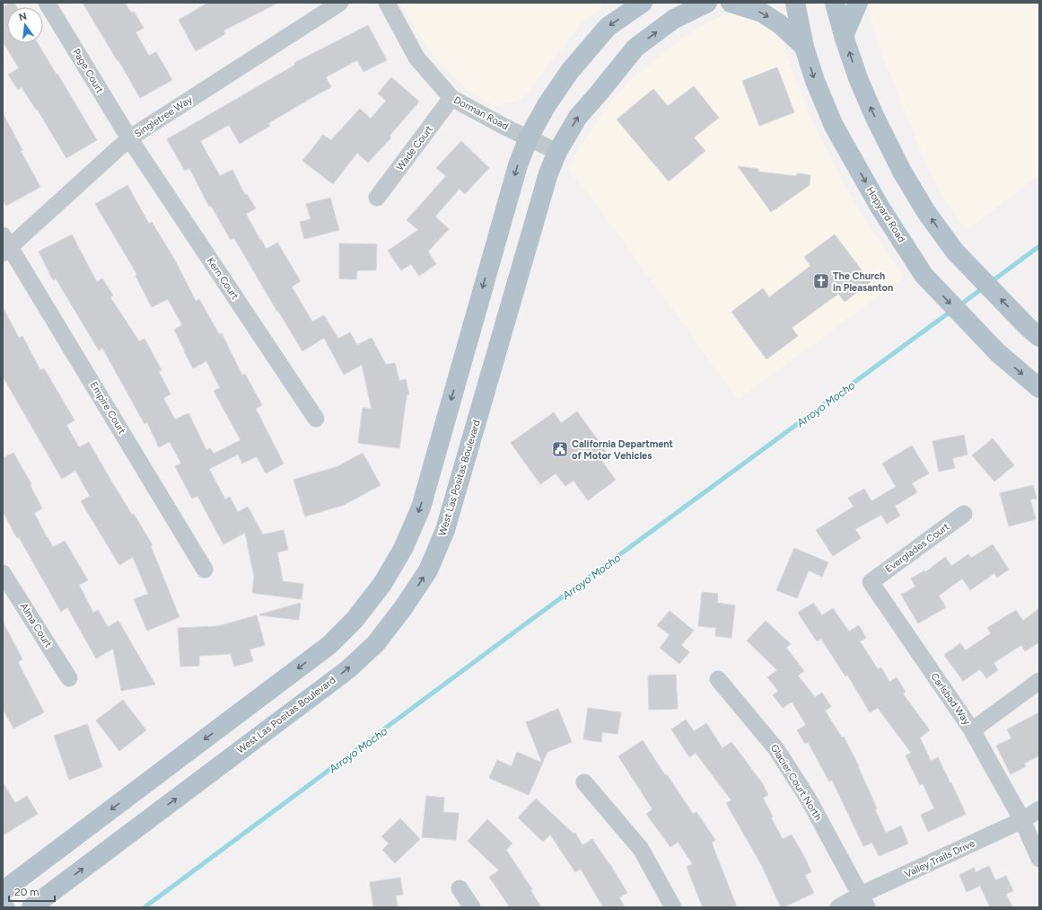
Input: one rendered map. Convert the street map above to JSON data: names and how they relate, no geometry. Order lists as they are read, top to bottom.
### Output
{
  "streets": {
    "main road": ["Hopyard Road", "West Las Positas Boulevard"],
    "street": [
      "Page Court",
      "Dorman Road",
      "Singletree Way",
      "Wade Court",
      "Kern Court",
      "Empire Court",
      "Everglades Court",
      "Alma Court",
      "Carlsbad Way",
      "Glacier Court North",
      "Valley Trails Drive"
    ]
  },
  "crossings": [
    ["Page Court", "Singletree Way"],
    ["Page Court", "Kern Court"],
    ["Dorman Road", "Wade Court"],
    ["Dorman Road", "West Las Positas Boulevard"],
    ["Singletree Way", "Kern Court"],
    ["Singletree Way", "Empire Court"],
    ["Everglades Court", "Carlsbad Way"],
    ["Carlsbad Way", "Valley Trails Drive"],
    ["Glacier Court North", "Valley Trails Drive"]
  ],
  "water": ["Arroyo Mocho"],
  "places": {
    "church": ["The Church in Pleasanton"],
    "public building": ["California Department of Motor Vehicles"]
  },
  "scale_bar": "20 m",
  "north": "top"
}
